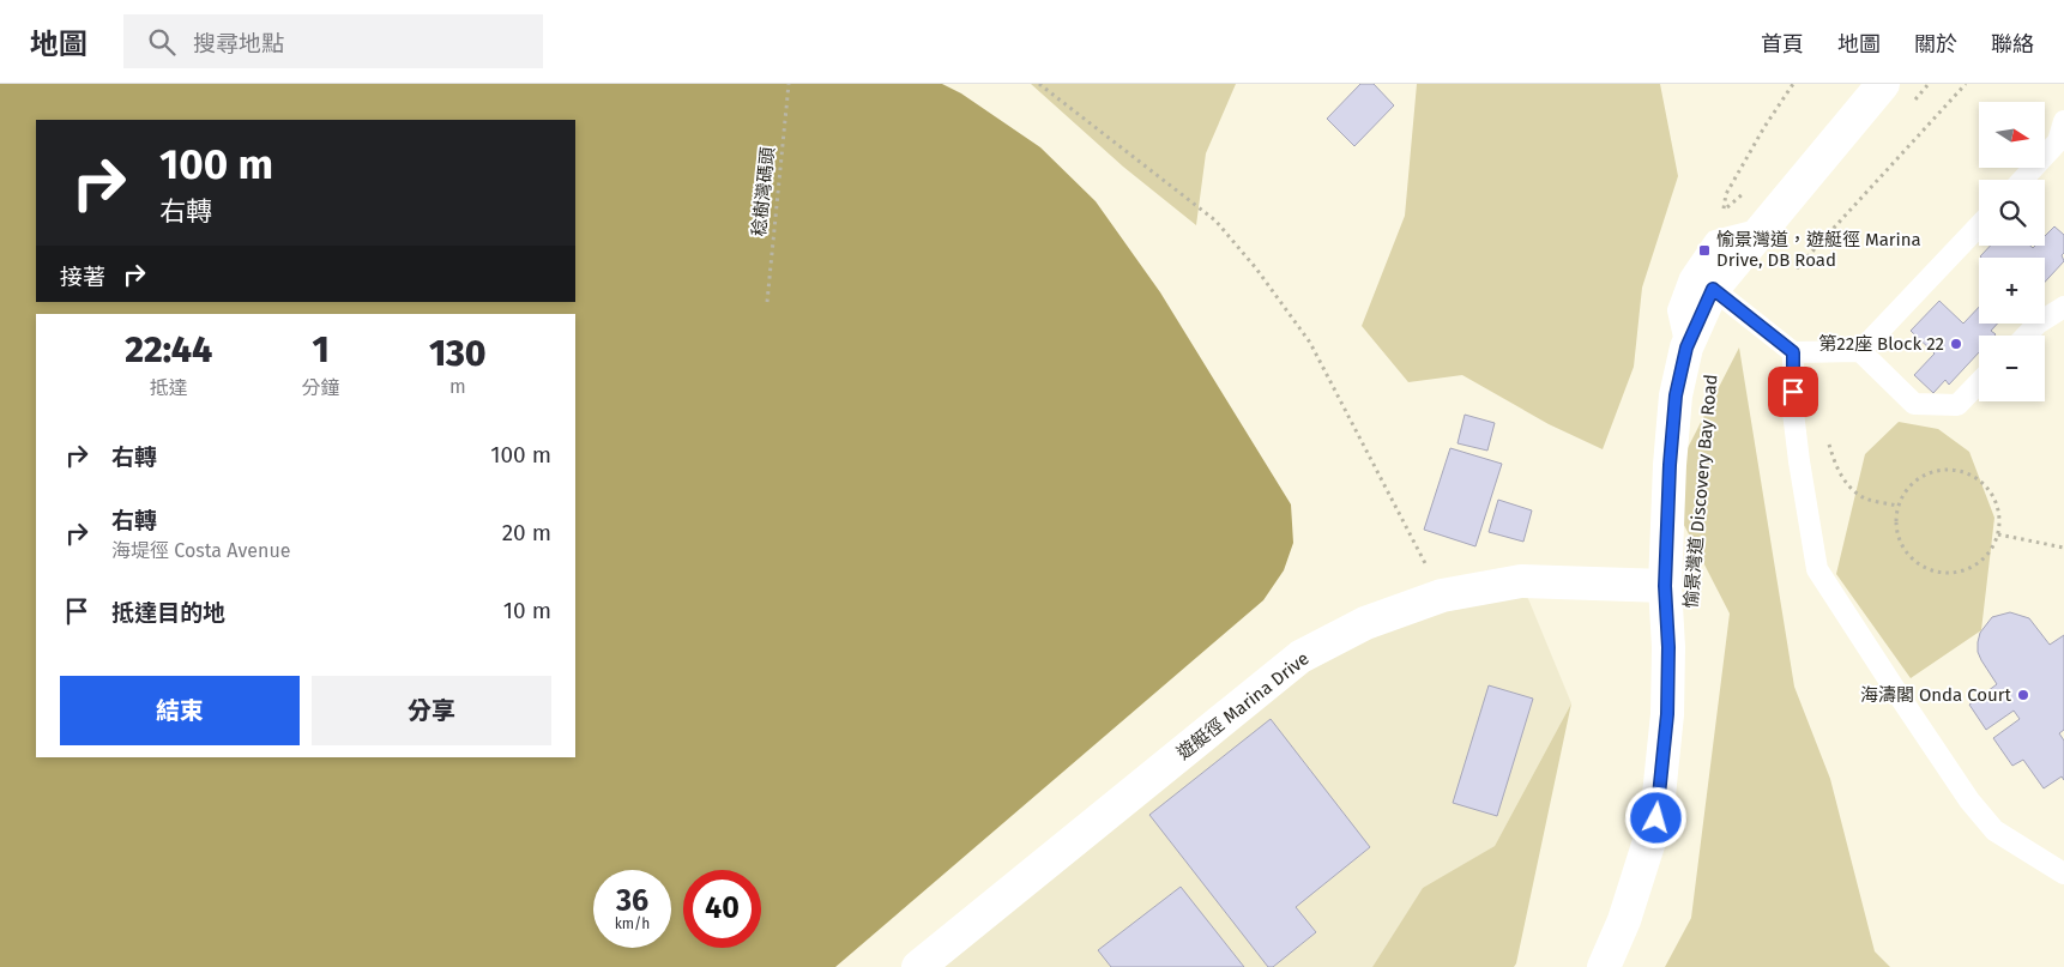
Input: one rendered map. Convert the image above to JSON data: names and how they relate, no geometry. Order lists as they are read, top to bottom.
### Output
{
  "streets": {
    "street": ["愉景灣道 Discovery Bay Road", "遊艇徑 Marina Drive"],
    "path": ["稔樹灣碼頭"]
  },
  "crossings": [
    ["愉景灣道 Discovery Bay Road", "遊艇徑 Marina Drive"]
  ],
  "places": {
    "transit": ["愉景灣道，遊艇徑 Marina Drive, DB Road"],
    "other": ["第22座 Block 22", "海濤閣 Onda Court"]
  },
  "north": "right",
  "page": {
    "header": "地圖",
    "search": "搜尋地點",
    "nav": [
      "首頁",
      "地圖",
      "關於",
      "聯絡"
    ],
    "map_buttons": ["+", "−"],
    "turn": ["100 m", "右轉"],
    "then": "接著",
    "eta": [
      "22:44",
      "抵達",
      "1",
      "分鐘",
      "130",
      "m"
    ],
    "list": [
      {
        "name": "右轉",
        "value": "100 m"
      },
      {
        "name": "右轉",
        "note": "海堤徑 Costa Avenue",
        "value": "20 m"
      },
      {
        "name": "抵達目的地",
        "value": "10 m"
      }
    ],
    "buttons": ["結束", "分享"],
    "speed": "36 km/h",
    "limit": "40"
  }
}
